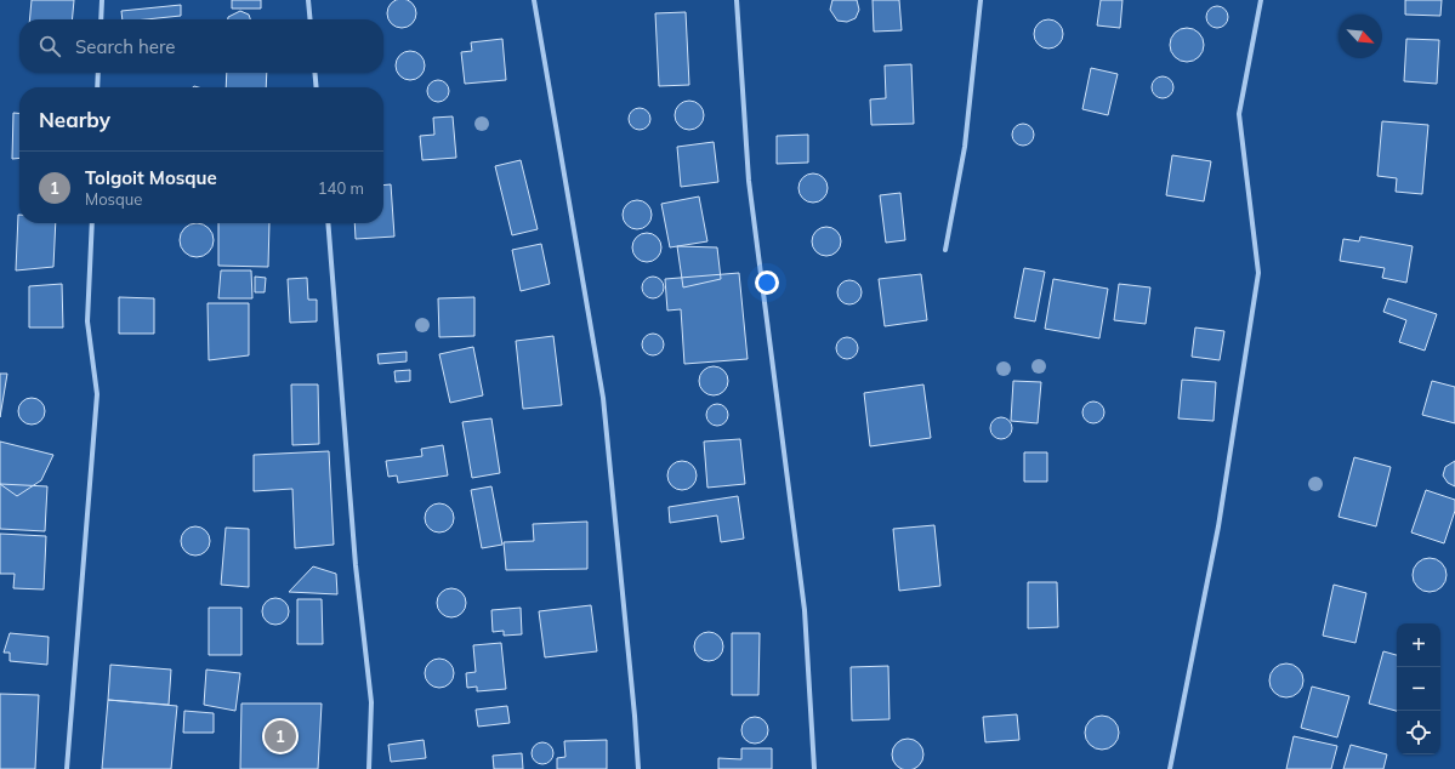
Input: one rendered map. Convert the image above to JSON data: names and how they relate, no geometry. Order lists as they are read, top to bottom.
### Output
{
  "north": "bottom right",
  "page": {
    "search": "Search here",
    "heading": "Nearby",
    "list": [
      {
        "mark": "1",
        "name": "Tolgoit Mosque",
        "note": "Mosque",
        "value": "140 m"
      }
    ],
    "map_buttons": ["+", "−"],
    "pins": "1"
  }
}
